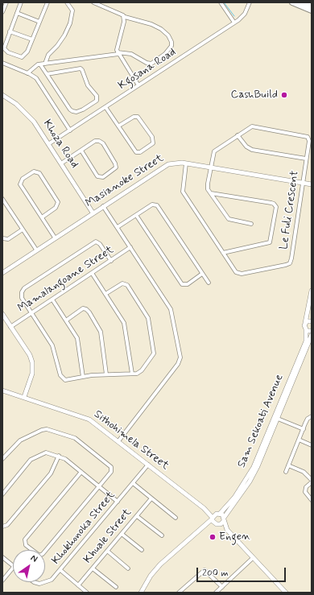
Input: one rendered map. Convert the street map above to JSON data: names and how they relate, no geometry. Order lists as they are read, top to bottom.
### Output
{
  "streets": {
    "street": [
      "Kgosana Road",
      "Khoza Road",
      "Masianoke Street",
      "Le Fuli Crescent",
      "Mamalangoane Street",
      "Sam Sekoati Avenue",
      "Sithohimela Street",
      "Khokhonoka Street",
      "Khuale Street"
    ]
  },
  "crossings": [
    ["Kgosana Road", "Khoza Road"],
    ["Khoza Road", "Masianoke Street"],
    ["Masianoke Street", "Le Fuli Crescent"],
    ["Sam Sekoati Avenue", "Sithohimela Street"],
    ["Sithohimela Street", "Khokhonoka Street"]
  ],
  "places": ["CashBuild", "Engen"],
  "scale_bar": "200 m",
  "north": "top right"
}
